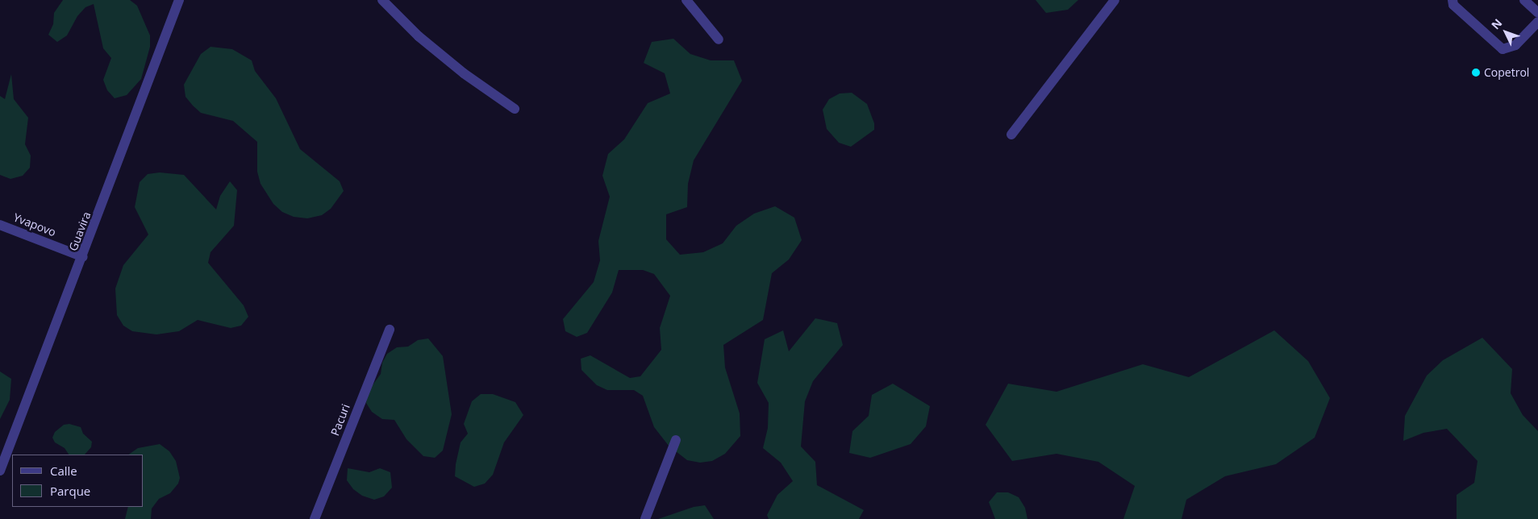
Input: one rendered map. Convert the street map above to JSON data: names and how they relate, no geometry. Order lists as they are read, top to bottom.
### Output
{
  "streets": {
    "street": ["Yvapovo", "Guavira", "Pacuri"]
  },
  "crossings": [
    ["Yvapovo", "Guavira"]
  ],
  "places": ["Copetrol"],
  "legend": ["Calle", "Parque"],
  "north": "top left"
}
